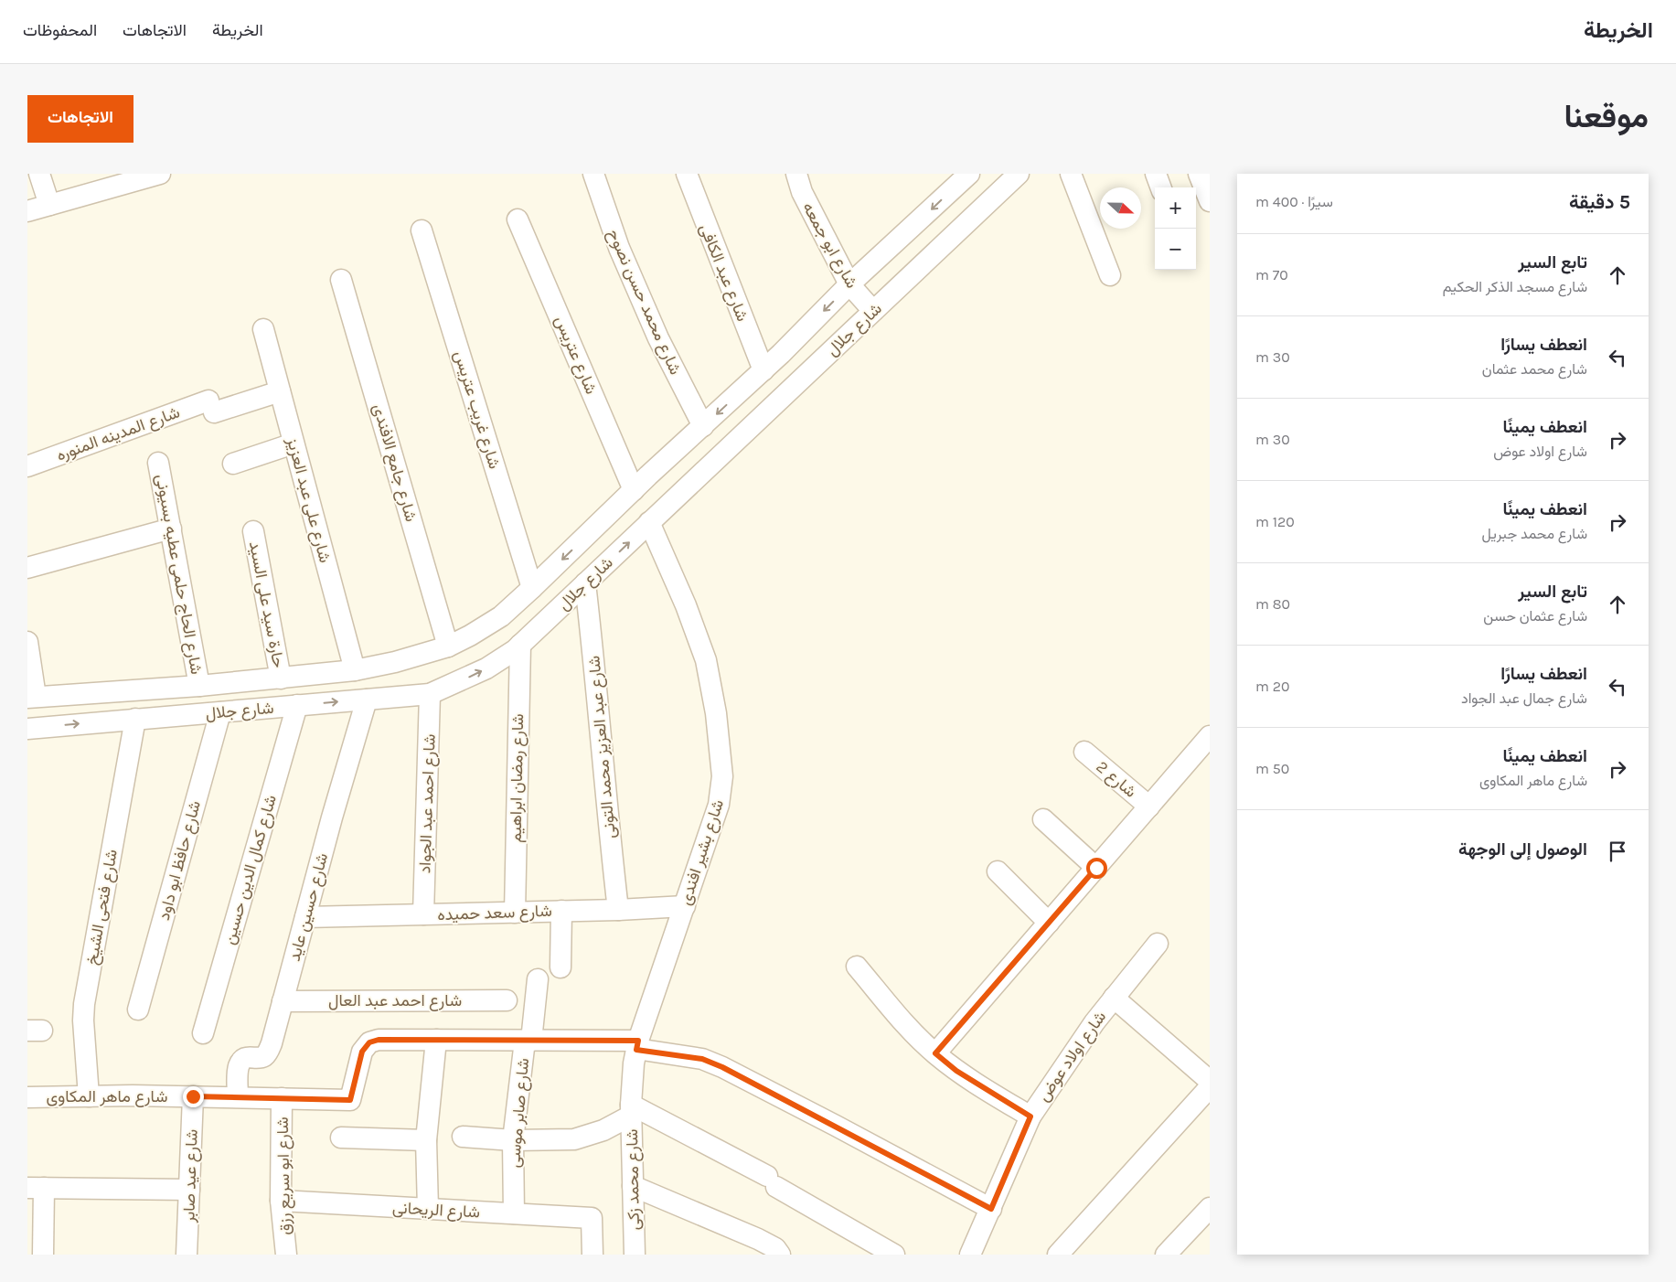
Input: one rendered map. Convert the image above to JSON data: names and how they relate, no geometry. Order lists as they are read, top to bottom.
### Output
{
  "streets": {
    "street": [
      "شارع ابو جمعه",
      "شارع عبد الكافى",
      "شارع محمد حسن نصوح",
      "شارع جلال",
      "شارع عتريس",
      "شارع غريب عتريس",
      "شارع المدينه المنوره",
      "شارع جامع الافندى",
      "شارع على عبد العزيز",
      "شارع الحاج حلمى عطيه بسيونى",
      "حارة سيد على السيد",
      "شارع عبد العزيز محمد التونى",
      "شارع رمضان ابراهيم",
      "شارع 2",
      "شارع احمد عبد الجواد",
      "شارع بشير افندى",
      "شارع حافظ ابو داود",
      "شارع كمال الدين حسين",
      "شارع فتحى الشيخ",
      "شارع حسين عايد",
      "شارع سعد حميده",
      "شارع احمد عبد العال",
      "شارع اولاد عوض",
      "شارع ماهر المكاوى",
      "شارع صابر موسى",
      "شارع عيد صابر",
      "شارع ابو سريع رزق",
      "شارع محمد زكى",
      "شارع الريحانى"
    ]
  },
  "crossings": [
    ["شارع ابو جمعه", "شارع جلال"],
    ["شارع عبد الكافى", "شارع جلال"],
    ["شارع محمد حسن نصوح", "شارع جلال"],
    ["شارع جلال", "شارع عتريس"],
    ["شارع جلال", "شارع غريب عتريس"],
    ["شارع جلال", "شارع جامع الافندى"],
    ["شارع جلال", "شارع على عبد العزيز"],
    ["شارع جلال", "شارع الحاج حلمى عطيه بسيونى"],
    ["شارع جلال", "حارة سيد على السيد"],
    ["شارع جلال", "شارع عبد العزيز محمد التونى"],
    ["شارع جلال", "شارع رمضان ابراهيم"],
    ["شارع جلال", "شارع احمد عبد الجواد"],
    ["شارع جلال", "شارع بشير افندى"],
    ["شارع جلال", "شارع حافظ ابو داود"],
    ["شارع جلال", "شارع كمال الدين حسين"],
    ["شارع جلال", "شارع فتحى الشيخ"],
    ["شارع جلال", "شارع حسين عايد"],
    ["شارع المدينه المنوره", "شارع على عبد العزيز"],
    ["شارع عبد العزيز محمد التونى", "شارع سعد حميده"],
    ["شارع رمضان ابراهيم", "شارع سعد حميده"],
    ["شارع احمد عبد الجواد", "شارع سعد حميده"],
    ["شارع بشير افندى", "شارع سعد حميده"],
    ["شارع بشير افندى", "شارع محمد زكى"],
    ["شارع فتحى الشيخ", "شارع ماهر المكاوى"],
    ["شارع حسين عايد", "شارع سعد حميده"],
    ["شارع حسين عايد", "شارع احمد عبد العال"],
    ["شارع حسين عايد", "شارع ماهر المكاوى"],
    ["شارع ماهر المكاوى", "شارع عيد صابر"],
    ["شارع ماهر المكاوى", "شارع ابو سريع رزق"],
    ["شارع صابر موسى", "شارع الريحانى"],
    ["شارع ابو سريع رزق", "شارع الريحانى"]
  ],
  "north": "right",
  "page": {
    "header": "الخريطة",
    "nav": ["الخريطة", "الاتجاهات", "المحفوظات"],
    "title": "موقعنا",
    "buttons": "الاتجاهات",
    "heading": ["5 دقيقة", "سيرًا · 400 m"],
    "map_buttons": ["+", "−"],
    "list": [
      ["تابع السير", "شارع مسجد الذكر الحكيم", "70 m"],
      ["انعطف يسارًا", "شارع محمد عثمان", "30 m"],
      ["انعطف يمينًا", "شارع اولاد عوض", "30 m"],
      ["انعطف يمينًا", "شارع محمد جبريل", "120 m"],
      ["تابع السير", "شارع عثمان حسن", "80 m"],
      ["انعطف يسارًا", "شارع جمال عبد الجواد", "20 m"],
      ["انعطف يمينًا", "شارع ماهر المكاوى", "50 m"],
      "الوصول إلى الوجهة"
    ]
  }
}
